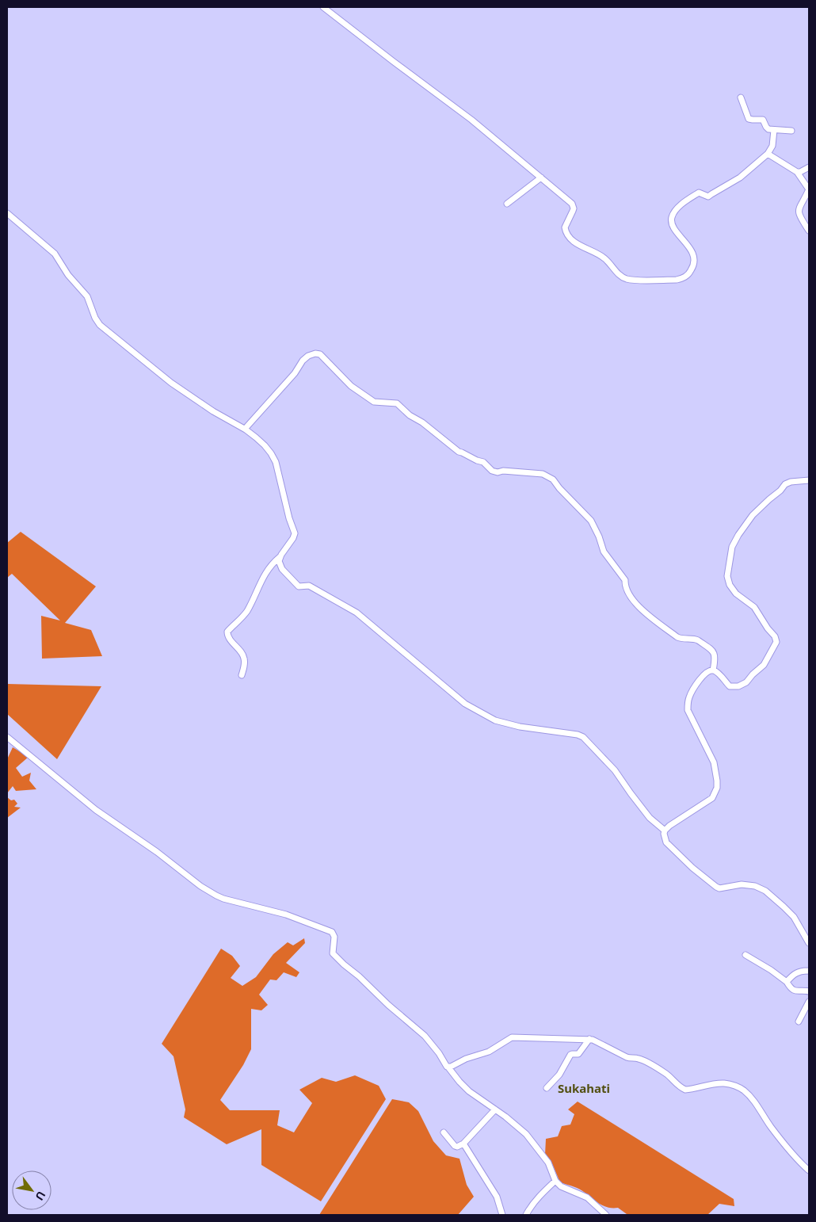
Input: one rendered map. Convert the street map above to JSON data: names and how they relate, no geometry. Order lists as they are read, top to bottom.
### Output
{
  "districts": ["Sukahati"],
  "north": "bottom right"
}
